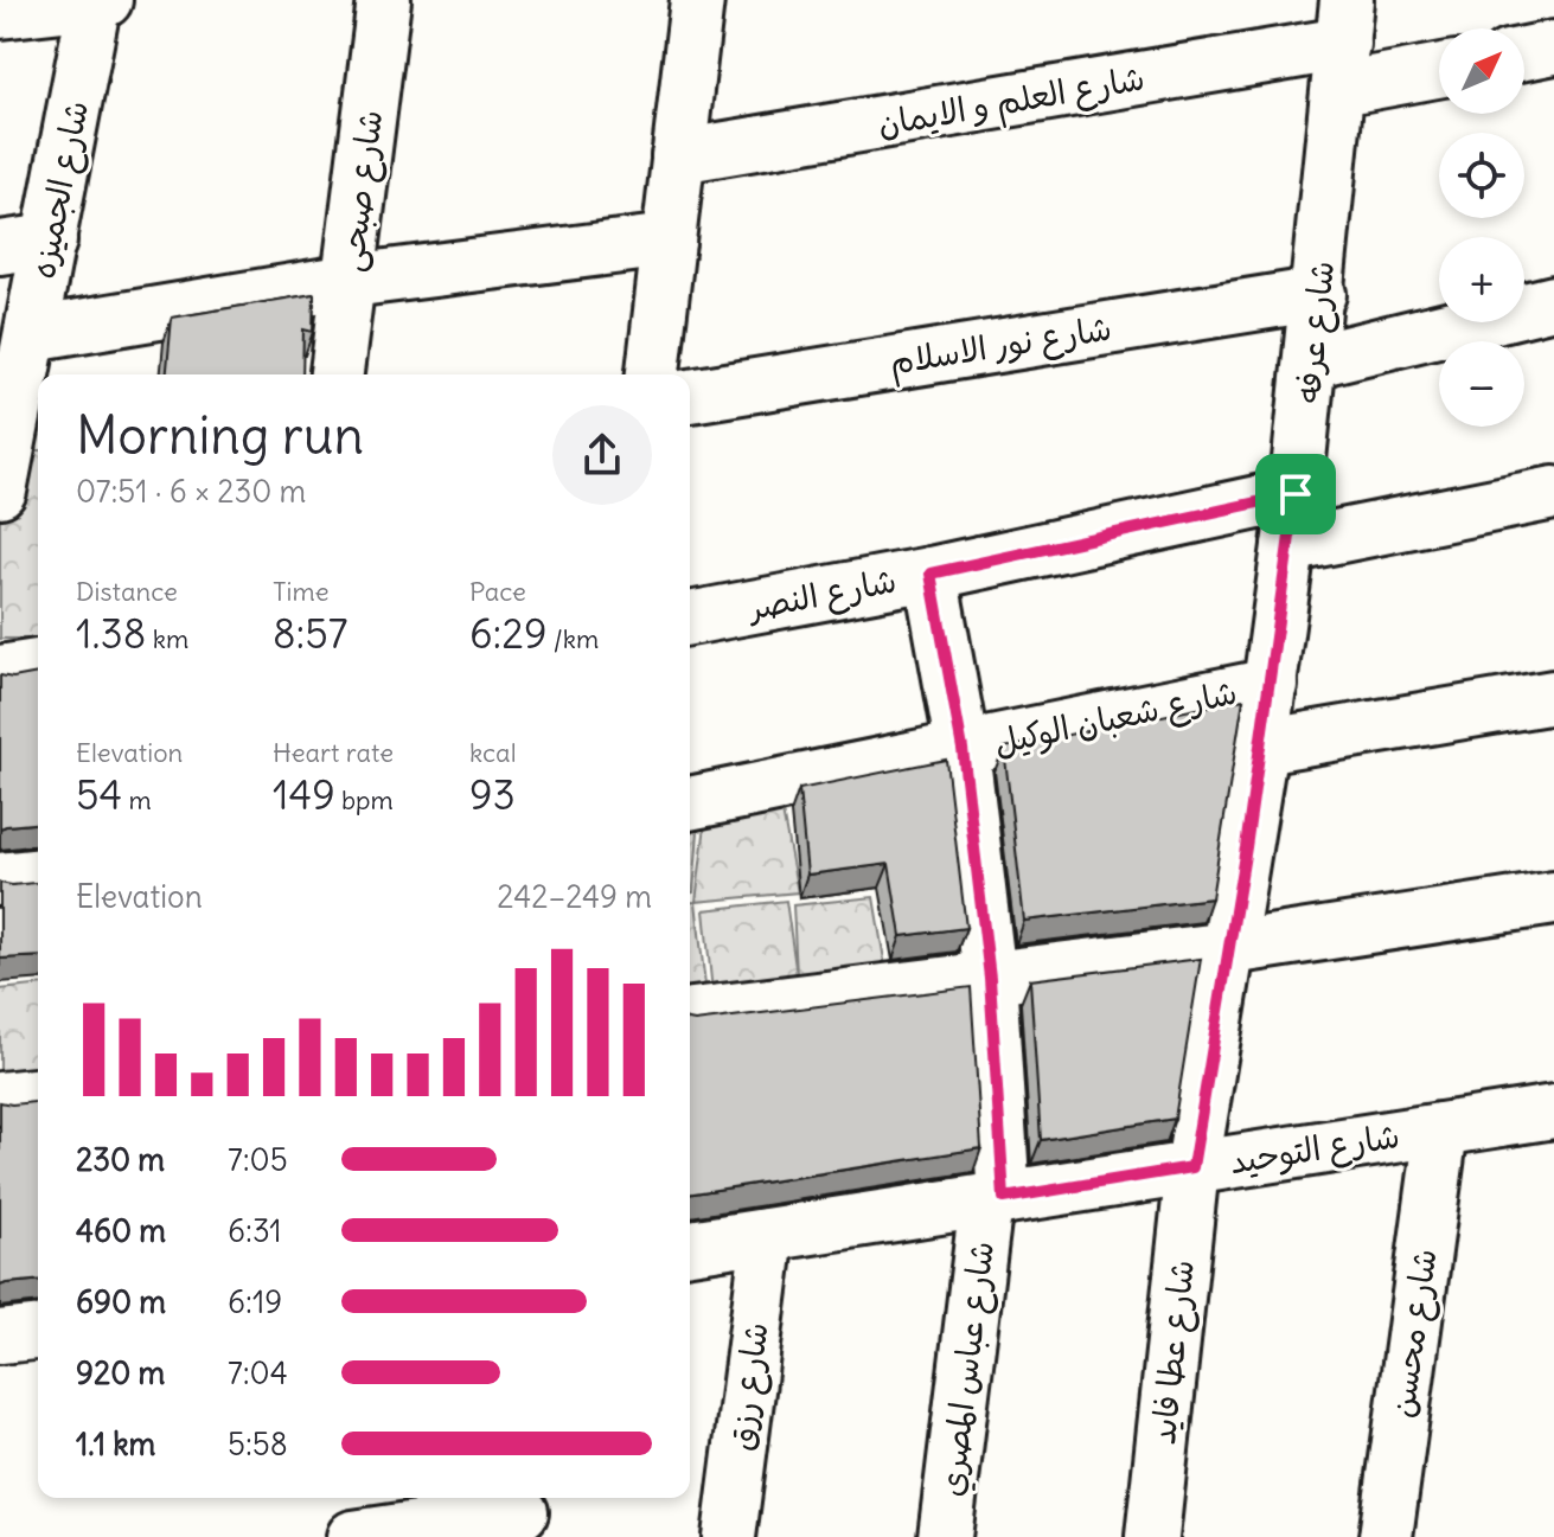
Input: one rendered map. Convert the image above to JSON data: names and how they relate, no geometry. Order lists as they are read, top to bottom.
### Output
{
  "streets": {
    "street": [
      "شارع العلم و الايمان",
      "شارع الجميزه",
      "شارع صبحى",
      "شارع عرفه",
      "شارع نور الاسلام",
      "شارع النصر",
      "شارع شعبان الوكيل",
      "شارع التوحيد",
      "شارع محسن",
      "شارع عطا فايد",
      "شارع عباس المصري",
      "شارع رزق"
    ]
  },
  "crossings": [
    ["شارع العلم و الايمان", "شارع عرفه"],
    ["شارع عرفه", "شارع نور الاسلام"],
    ["شارع عرفه", "شارع النصر"],
    ["شارع عرفه", "شارع شعبان الوكيل"],
    ["شارع عرفه", "شارع التوحيد"],
    ["شارع عرفه", "شارع عطا فايد"],
    ["شارع النصر", "شارع عباس المصري"],
    ["شارع شعبان الوكيل", "شارع عباس المصري"],
    ["شارع التوحيد", "شارع محسن"],
    ["شارع التوحيد", "شارع عطا فايد"],
    ["شارع التوحيد", "شارع عباس المصري"],
    ["شارع التوحيد", "شارع رزق"]
  ],
  "north": "top right",
  "page": {
    "map_buttons": ["+", "−"],
    "heading": ["Morning run", "07:51 · 6 × 230 m"],
    "stats": [
      ["Distance", "1.38 km"],
      ["Time", "8:57"],
      ["Pace", "6:29 /km"],
      ["Elevation", "54 m"],
      ["Heart rate", "149 bpm"],
      ["kcal", "93"]
    ],
    "chart": ["Elevation", "242–249 m"],
    "list": [
      {
        "name": "230 m",
        "note": "7:05"
      },
      {
        "name": "460 m",
        "note": "6:31"
      },
      {
        "name": "690 m",
        "note": "6:19"
      },
      {
        "name": "920 m",
        "note": "7:04"
      },
      {
        "name": "1.1 km",
        "note": "5:58"
      }
    ]
  }
}
